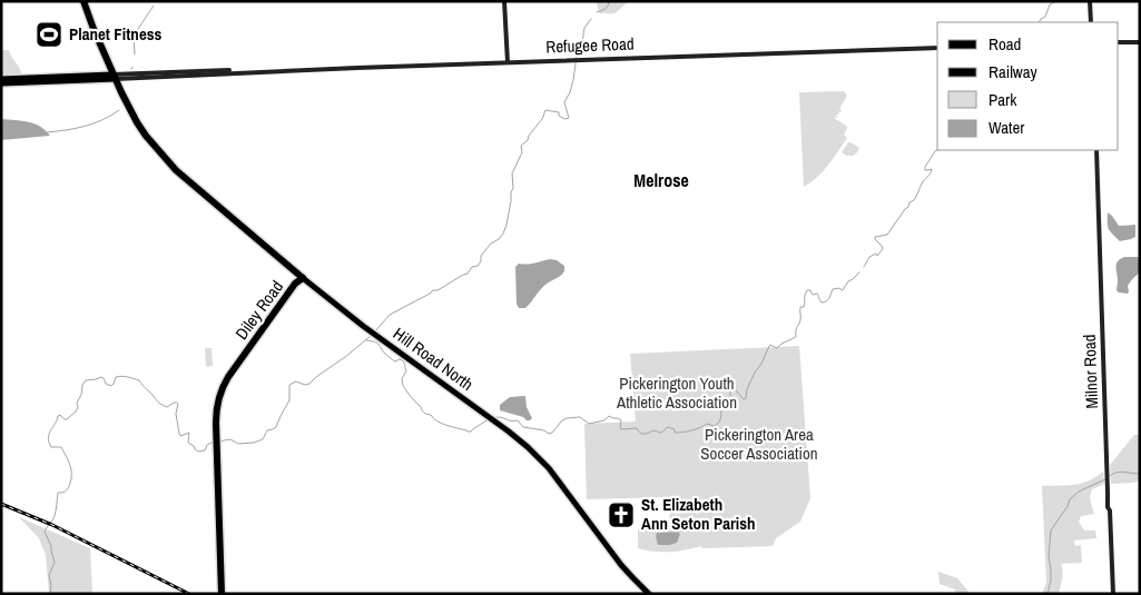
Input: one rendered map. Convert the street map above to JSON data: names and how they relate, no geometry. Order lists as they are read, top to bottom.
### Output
{
  "streets": {
    "highway": ["Diley Road", "Hill Road North"],
    "main road": ["Refugee Road", "Milnor Road"]
  },
  "crossings": [
    ["Refugee Road", "Hill Road North"],
    ["Diley Road", "Hill Road North"]
  ],
  "districts": ["Melrose"],
  "parks": ["Pickerington Youth Athletic Association", "Pickerington Area Soccer Association"],
  "places": {
    "sports": ["Planet Fitness"],
    "church": ["St. Elizabeth Ann Seton Parish"]
  },
  "legend": [
    "Road",
    "Railway",
    "Park",
    "Water"
  ]
}
